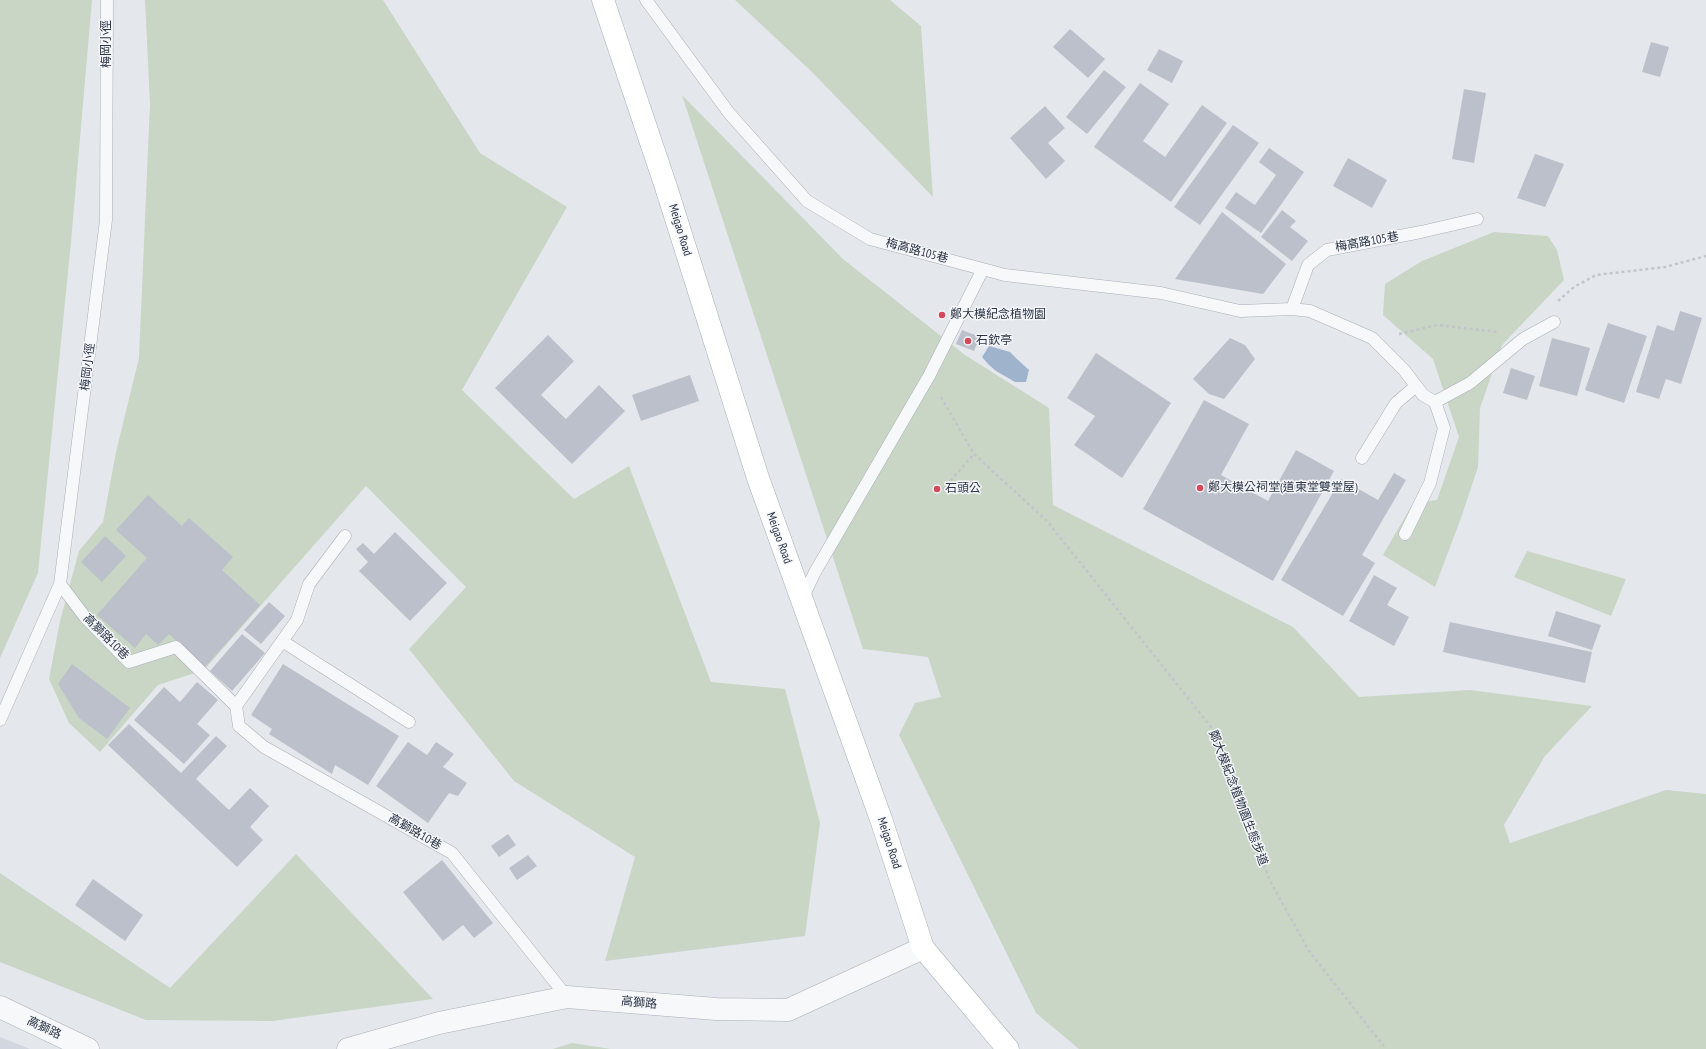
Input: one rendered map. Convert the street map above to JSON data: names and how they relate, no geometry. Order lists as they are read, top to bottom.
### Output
{
  "streets": {
    "street": ["Meigao Road", "高獅路"],
    "lane": ["梅岡小徑", "梅高路105巷", "高獅路10巷"],
    "path": ["鄭大模紀念植物園生態步道"]
  },
  "crossings": [
    ["梅岡小徑", "高獅路10巷"],
    ["Meigao Road", "高獅路"],
    ["高獅路10巷", "高獅路"]
  ],
  "places": [
    "鄭大模紀念植物園",
    "石欽亭",
    "鄭大模公祠堂(道東堂雙堂屋)",
    "石頭公"
  ]
}
